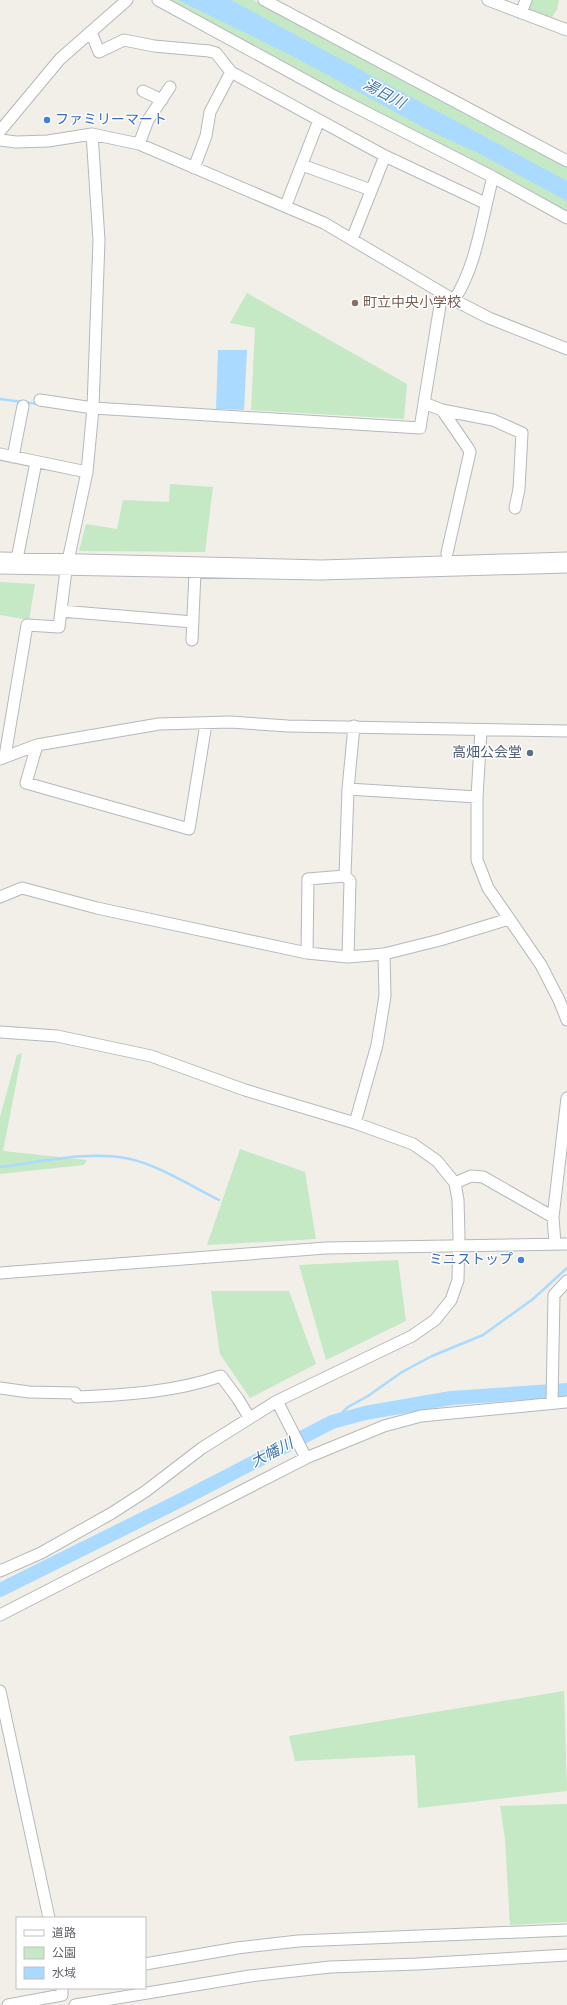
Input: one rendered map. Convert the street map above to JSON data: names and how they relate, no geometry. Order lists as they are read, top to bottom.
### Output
{
  "water": ["湯日川", "大幡川"],
  "places": [
    "ファミリーマート",
    "町立中央小学校",
    "高畑公会堂",
    "ミニストップ"
  ],
  "legend": ["道路", "公園", "水域"]
}
